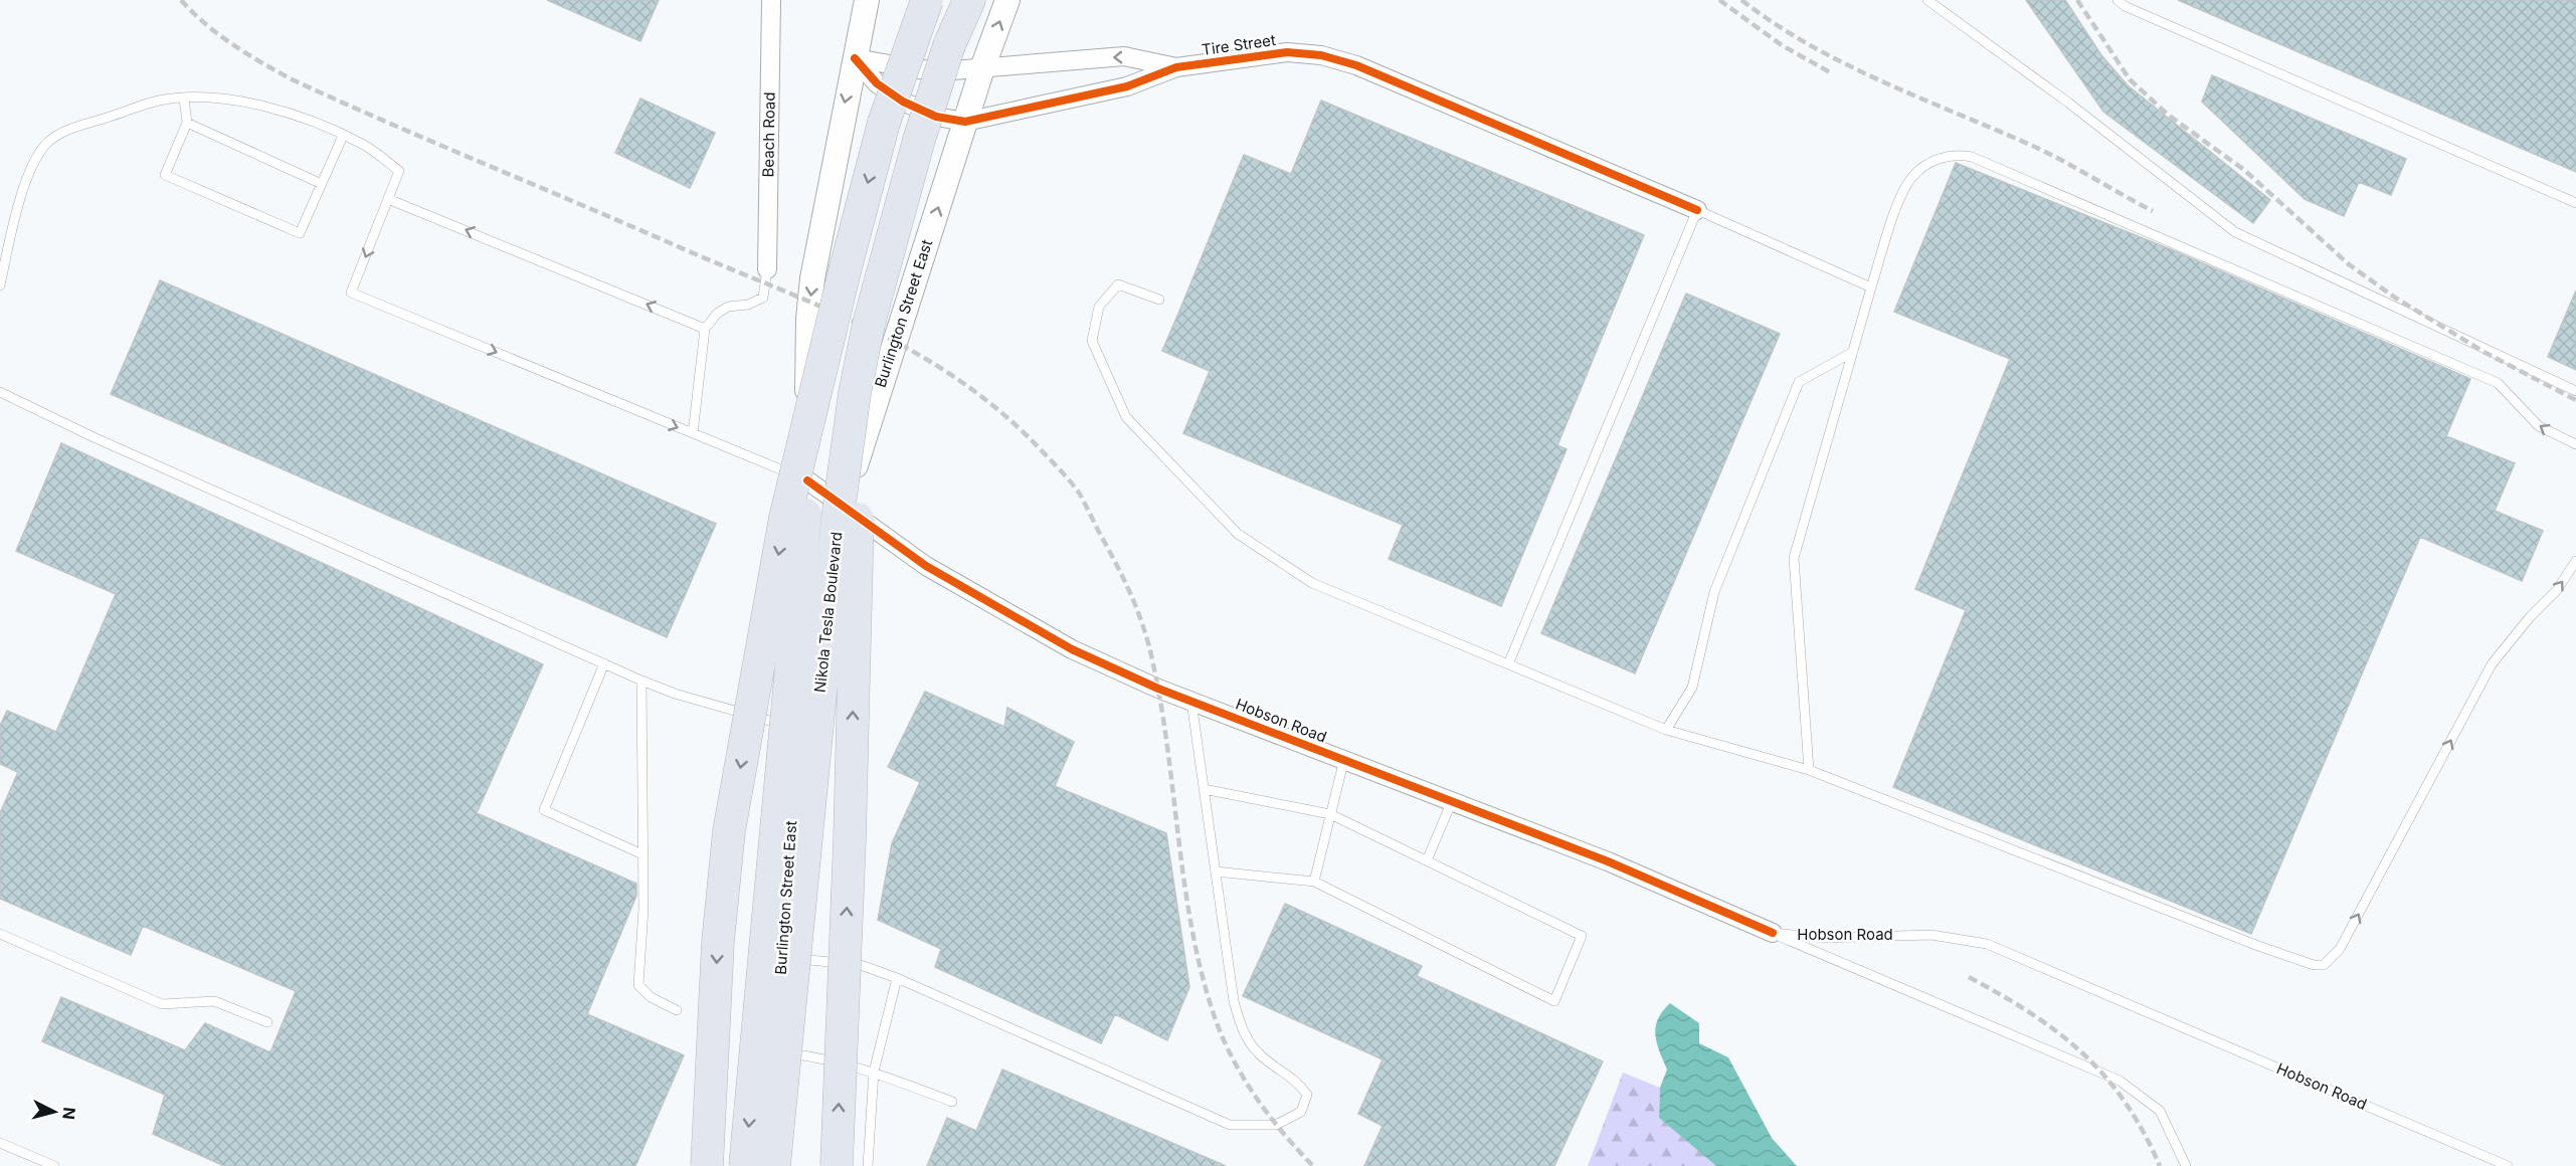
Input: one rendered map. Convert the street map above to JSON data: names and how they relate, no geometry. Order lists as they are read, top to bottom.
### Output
{
  "streets": {
    "highway": ["Nikola Tesla Boulevard"],
    "main road": ["Burlington Street East"],
    "street": ["Tire Street", "Beach Road", "Hobson Road"]
  },
  "crossings": [
    ["Tire Street", "Burlington Street East"],
    ["Burlington Street East", "Hobson Road"]
  ],
  "north": "right"
}
